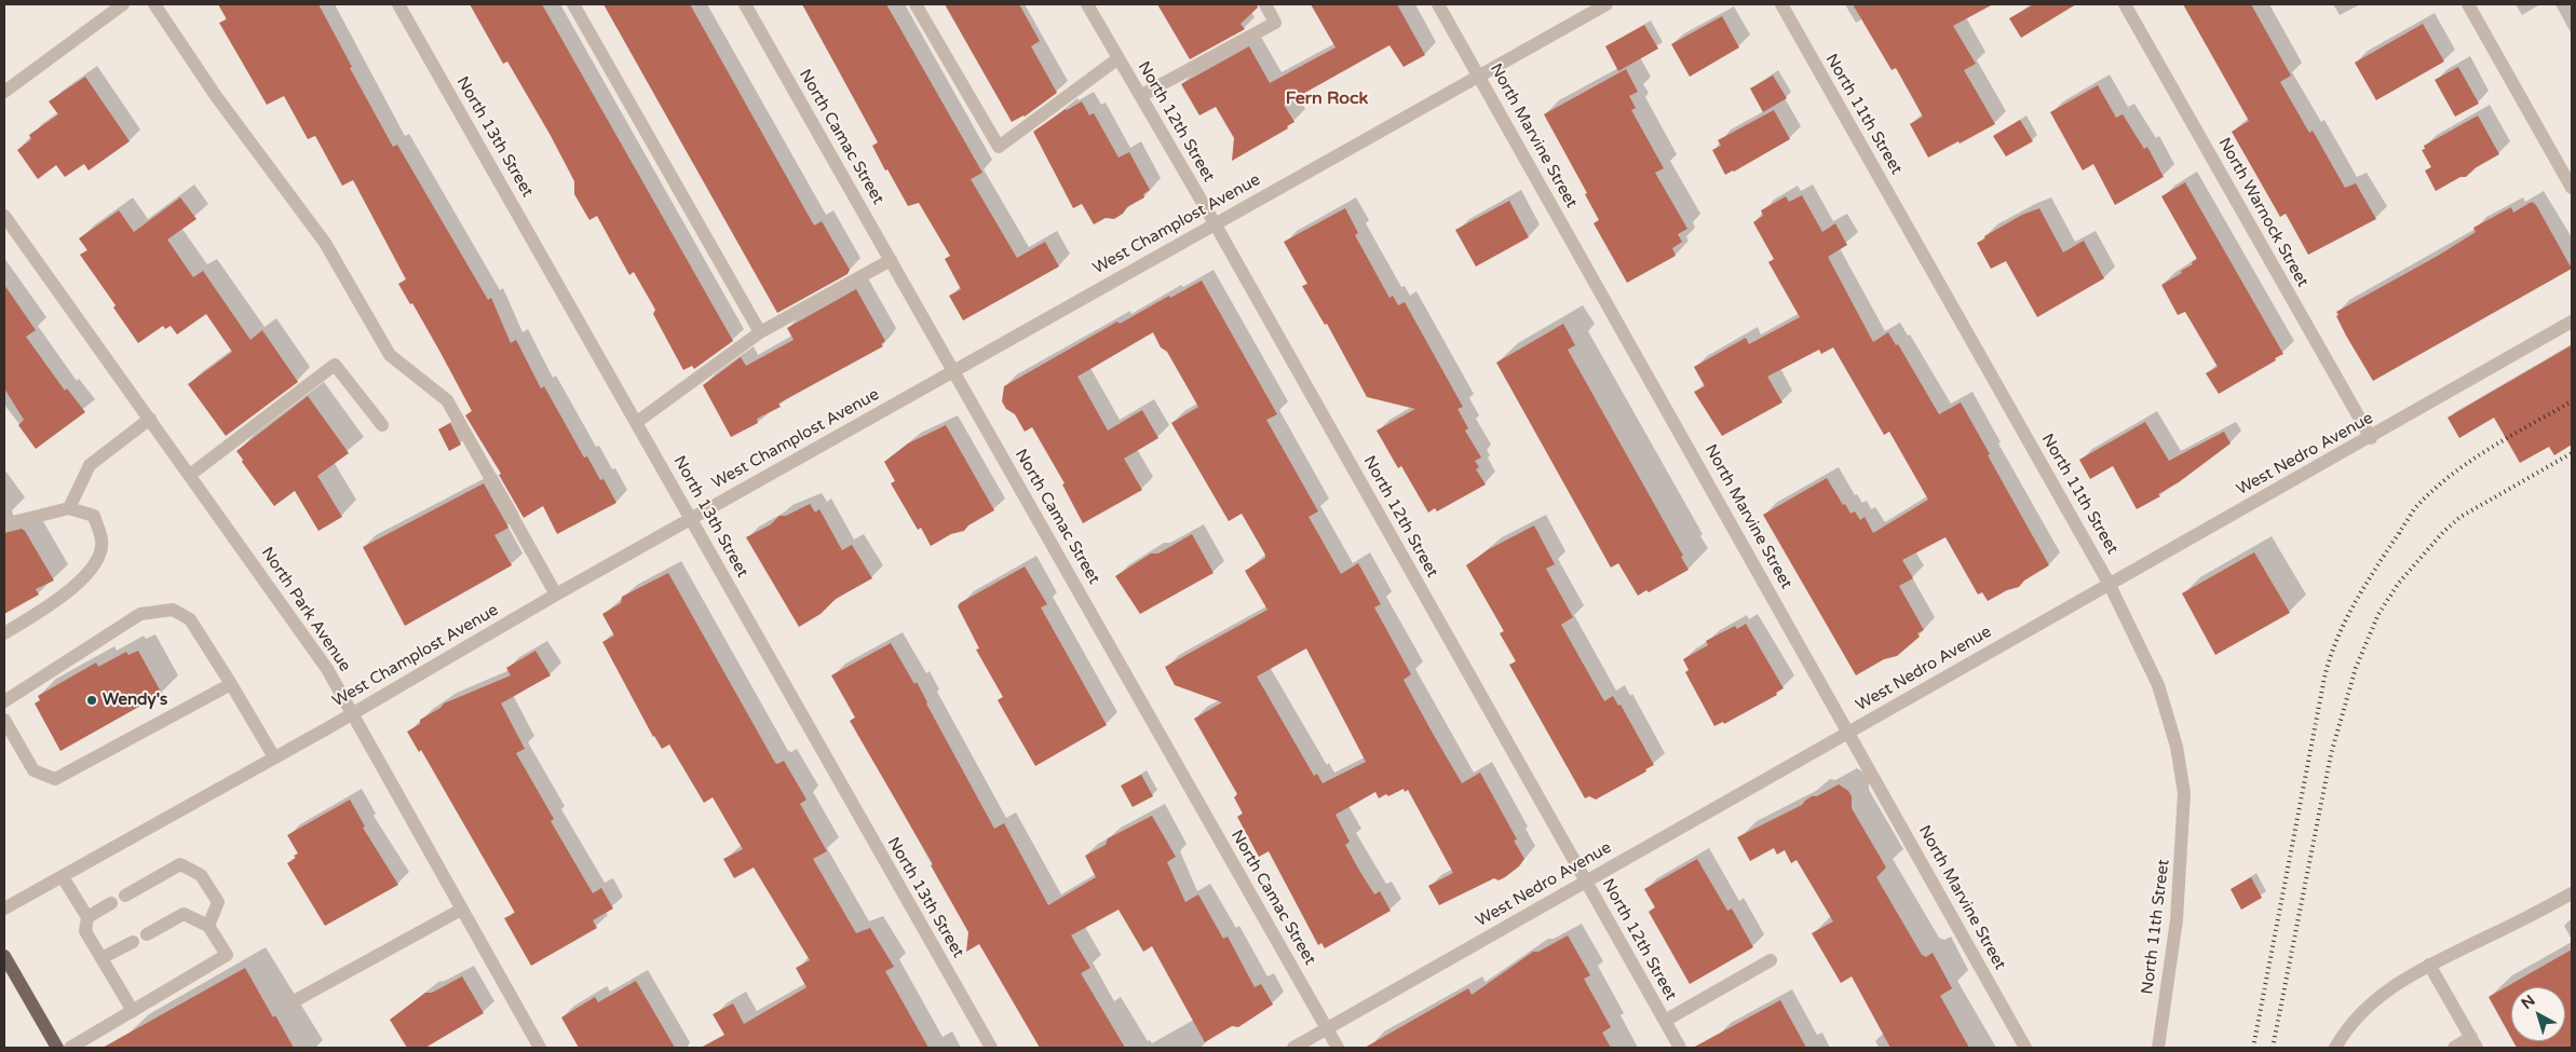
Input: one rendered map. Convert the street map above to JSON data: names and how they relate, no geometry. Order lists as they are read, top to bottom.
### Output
{
  "streets": {
    "street": [
      "North 11th Street",
      "North 12th Street",
      "North Marvine Street",
      "North 13th Street",
      "North Camac Street",
      "North Warnock Street",
      "West Champlost Avenue",
      "West Nedro Avenue",
      "North Park Avenue"
    ]
  },
  "crossings": [
    ["North 11th Street", "West Nedro Avenue"],
    ["North 12th Street", "West Champlost Avenue"],
    ["North 12th Street", "West Nedro Avenue"],
    ["North Marvine Street", "West Champlost Avenue"],
    ["North Marvine Street", "West Nedro Avenue"],
    ["North 13th Street", "West Champlost Avenue"],
    ["North Camac Street", "West Champlost Avenue"],
    ["North Camac Street", "West Nedro Avenue"],
    ["North Warnock Street", "West Nedro Avenue"],
    ["West Champlost Avenue", "North Park Avenue"]
  ],
  "districts": ["Fern Rock"],
  "places": ["Wendy's"],
  "north": "top left"
}
